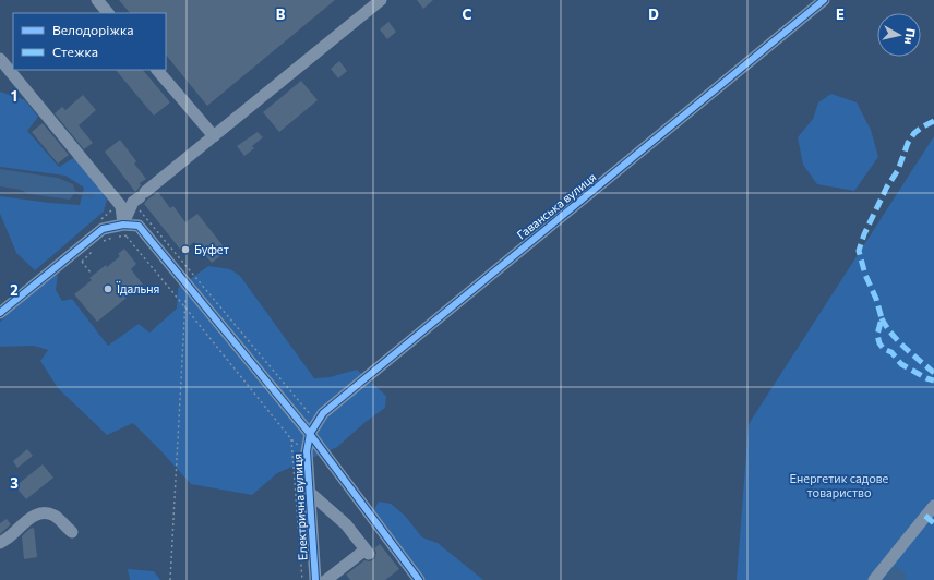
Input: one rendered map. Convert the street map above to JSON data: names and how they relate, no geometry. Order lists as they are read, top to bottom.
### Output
{
  "streets": {
    "street": ["Гаванська вулиця", "Електрична вулиця"]
  },
  "crossings": [
    ["Гаванська вулиця", "Електрична вулиця"]
  ],
  "parks": ["Енергетик садове товариство"],
  "places": ["Буфет", "Їдальня"],
  "legend": ["Велодоріжка", "Стежка"],
  "north": "right",
  "grid": {
    "columns": [
      "B",
      "C",
      "D",
      "E"
    ],
    "rows": ["1", "2", "3"]
  }
}
